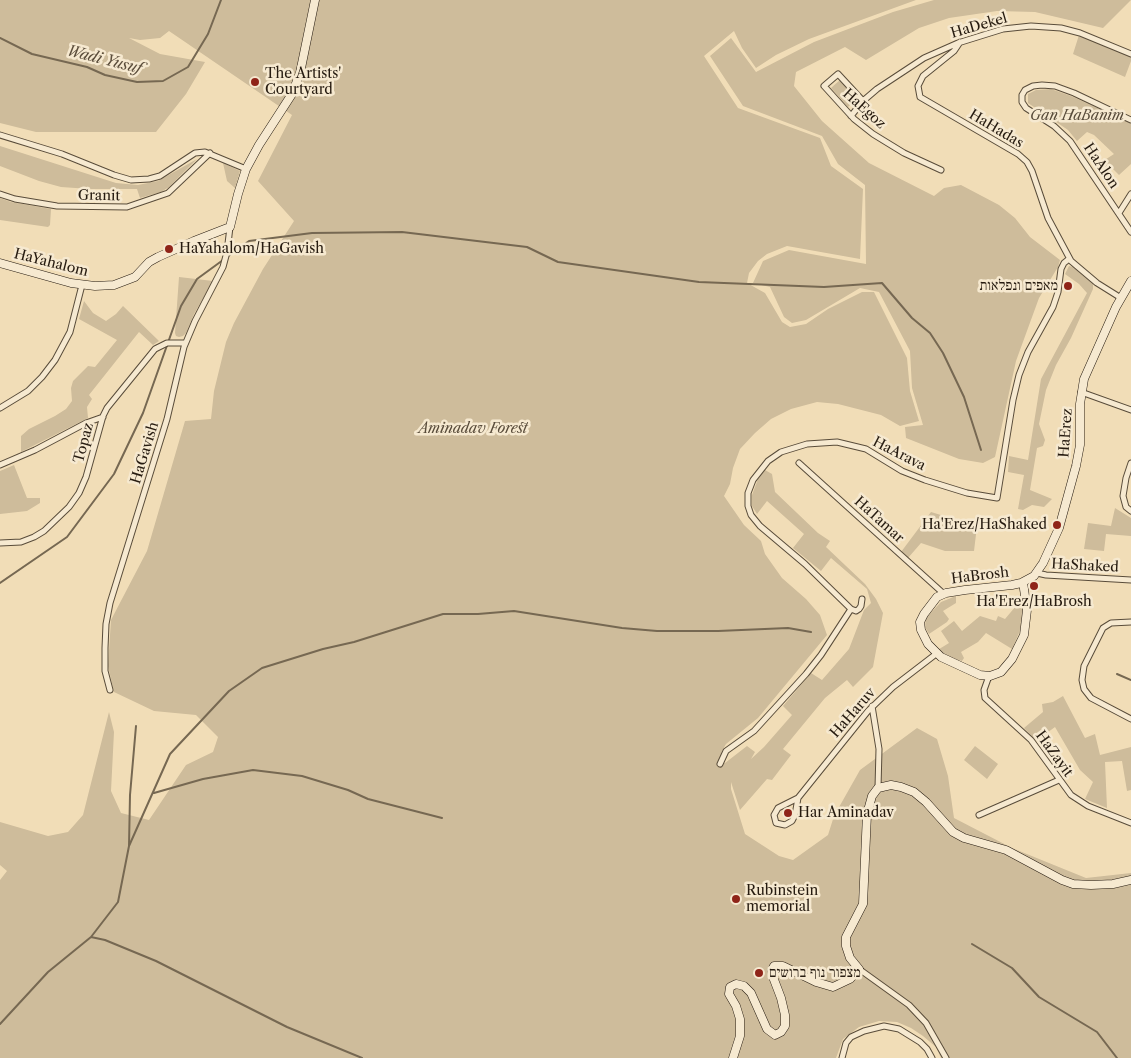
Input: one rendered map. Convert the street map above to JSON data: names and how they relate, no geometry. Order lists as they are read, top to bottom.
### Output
{
  "streets": {
    "street": [
      "HaDekel",
      "HaEgoz",
      "HaHadas",
      "HaAlon",
      "Granit",
      "HaYahalom",
      "HaErez",
      "Topaz",
      "HaGavish",
      "HaArava",
      "HaTamar",
      "HaShaked",
      "HaBrosh",
      "HaHaruv",
      "HaZayit"
    ]
  },
  "crossings": [
    ["HaDekel", "HaEgoz"],
    ["HaDekel", "HaHadas"],
    ["HaHadas", "HaErez"],
    ["HaHadas", "HaArava"],
    ["HaYahalom", "HaGavish"],
    ["HaErez", "HaShaked"],
    ["Topaz", "HaGavish"],
    ["HaTamar", "HaBrosh"],
    ["HaTamar", "HaHaruv"],
    ["HaTamar", "HaZayit"],
    ["HaBrosh", "HaHaruv"],
    ["HaBrosh", "HaZayit"],
    ["HaHaruv", "HaZayit"]
  ],
  "water": ["Wadi Yusuf"],
  "parks": ["Gan HaBanim", "Aminadav Forest"],
  "places": [
    "The Artists' Courtyard",
    "HaYahalom/HaGavish",
    "מאפים ונפלאות",
    "Ha'Erez/HaShaked",
    "Ha'Erez/HaBrosh",
    "Har Aminadav",
    "Rubinstein memorial",
    "מצפור נוף ברושים"
  ]
}
